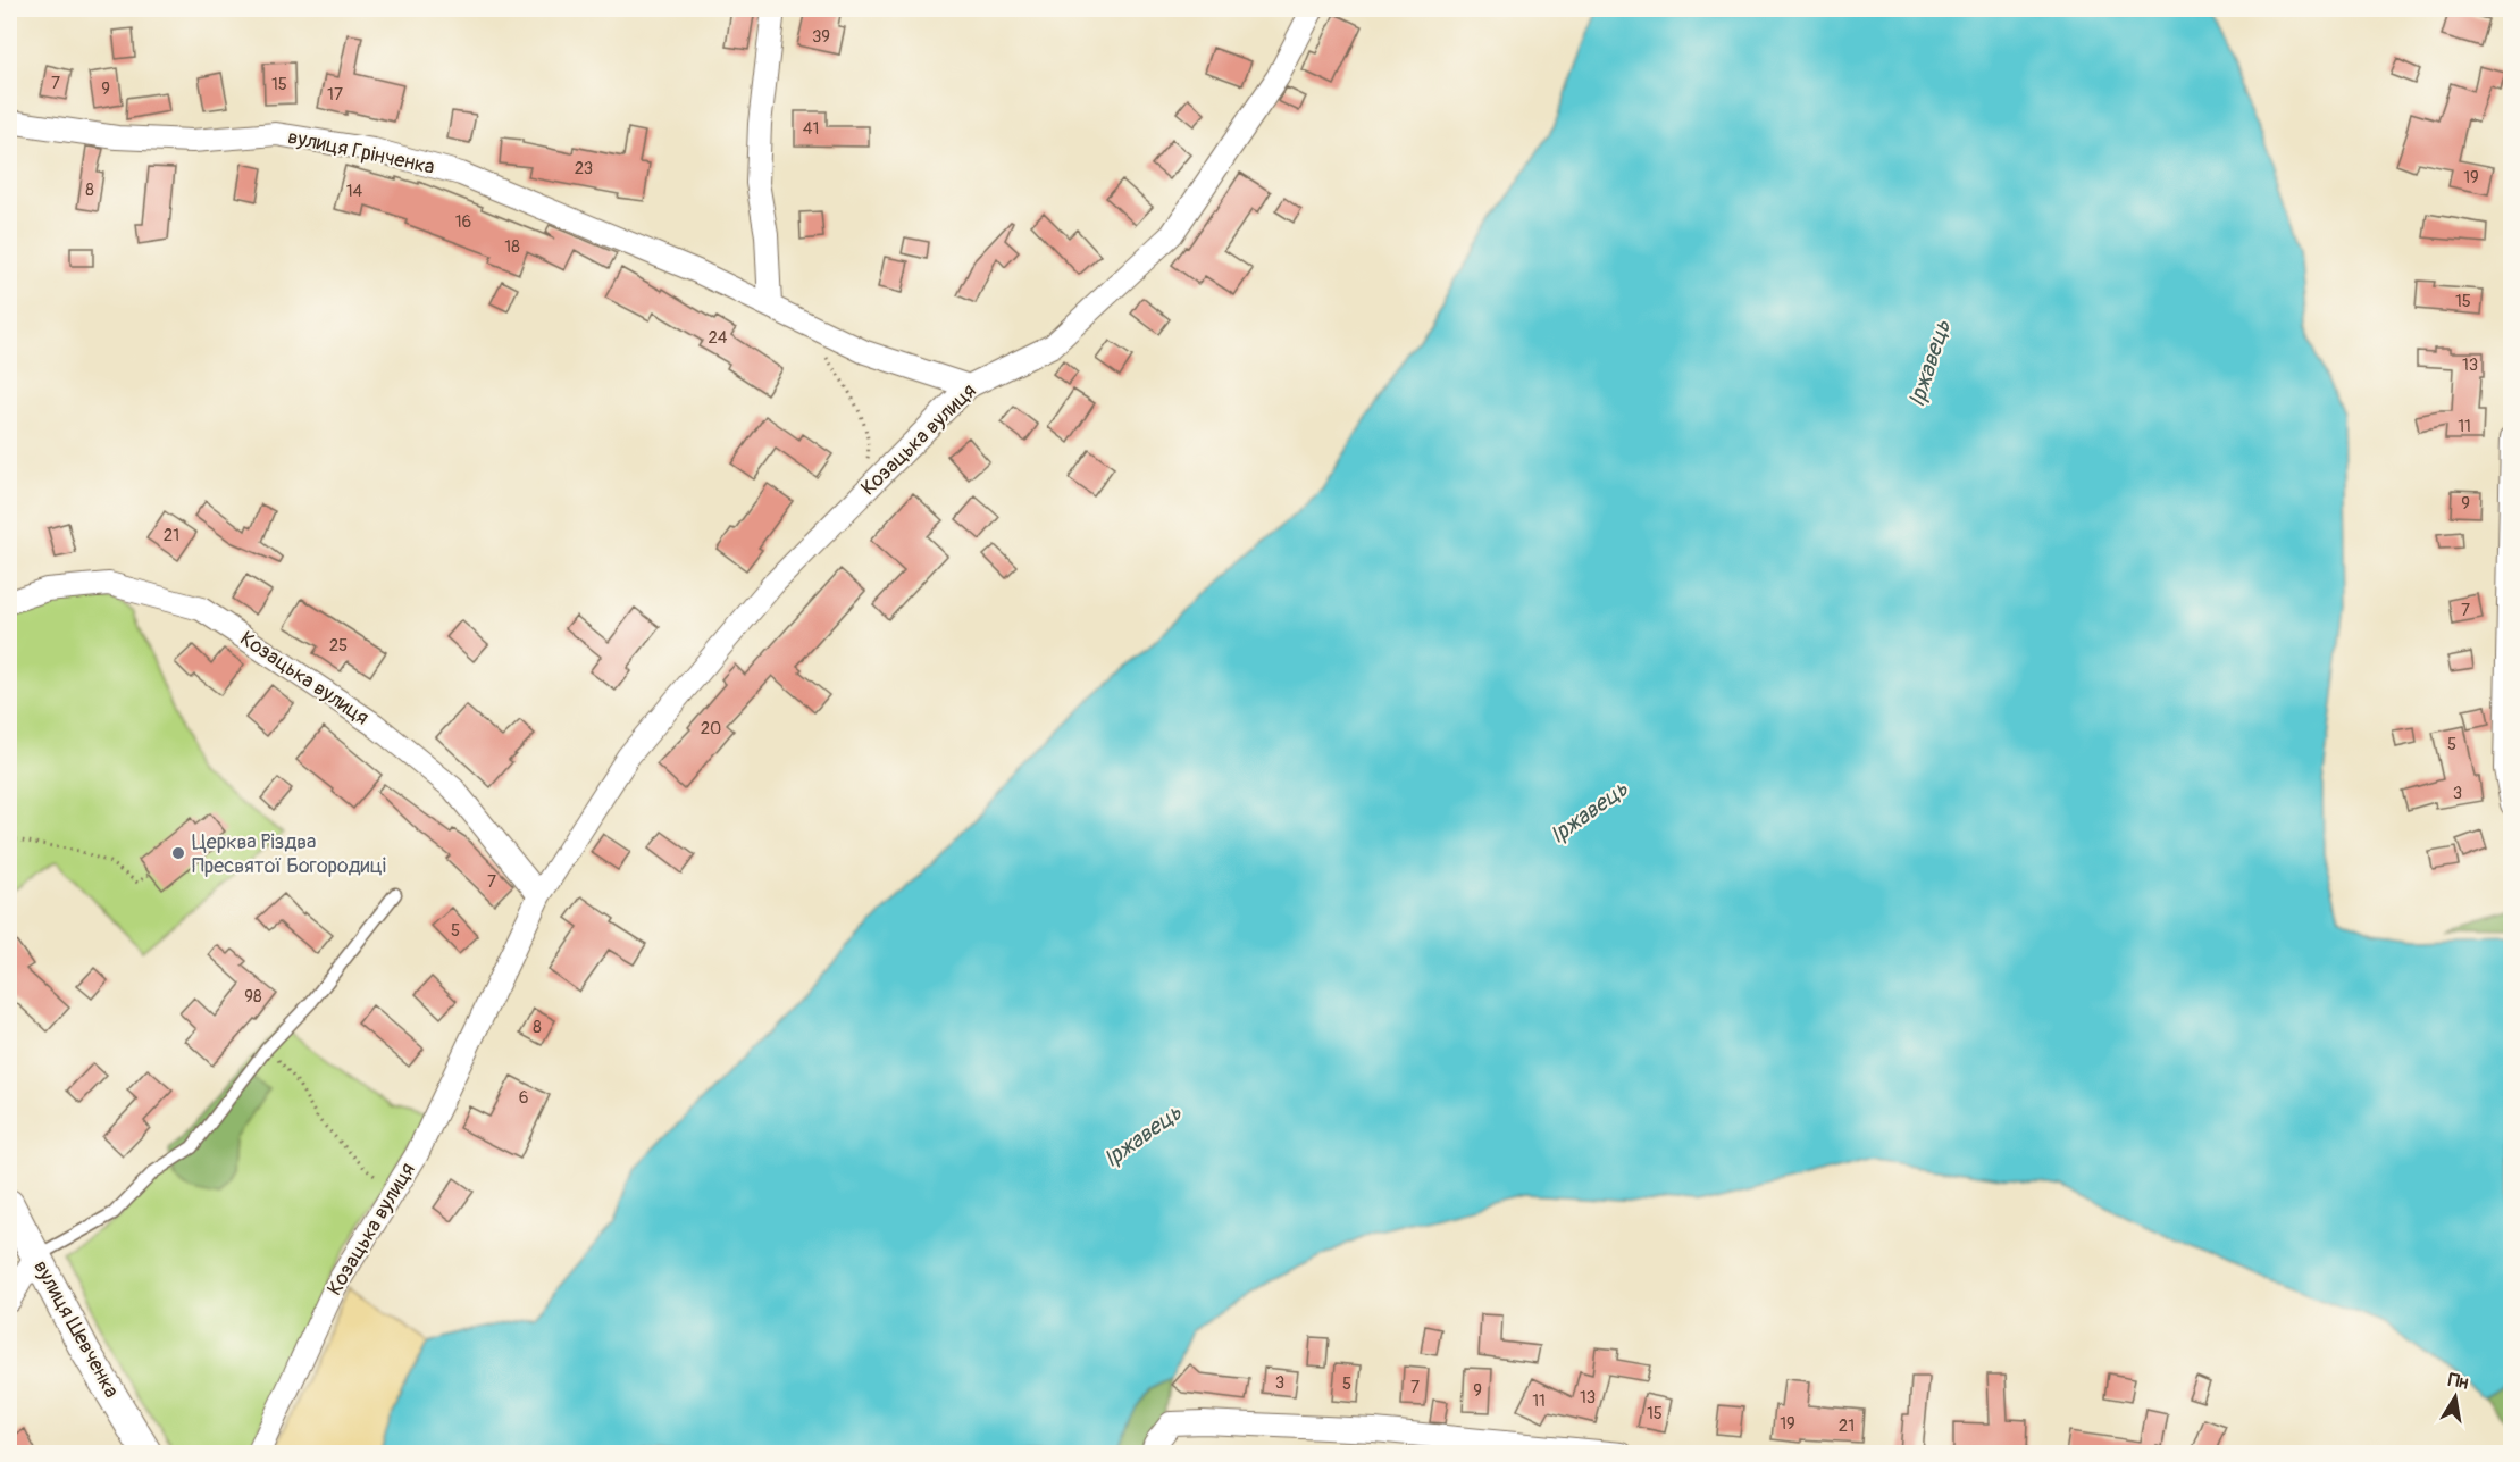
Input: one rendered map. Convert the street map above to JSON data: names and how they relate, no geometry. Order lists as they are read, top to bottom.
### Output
{
  "streets": {
    "street": ["вулиця Грінченка", "Козацька вулиця", "вулиця Шевченка"]
  },
  "crossings": [
    ["вулиця Грінченка", "Козацька вулиця"]
  ],
  "water": ["Іржавець"],
  "places": ["Церква Різдва Пресвятої Богородиці"],
  "house_numbers": [
    "39",
    "7",
    "15",
    "9",
    "17",
    "41",
    "23",
    "19",
    "8",
    "14",
    "16",
    "18",
    "15",
    "24",
    "13",
    "11",
    "9",
    "21",
    "7",
    "25",
    "20",
    "5",
    "3",
    "7",
    "5",
    "98",
    "8",
    "6",
    "3",
    "5",
    "7",
    "9",
    "13",
    "11",
    "15",
    "19",
    "21"
  ],
  "north": "top"
}
